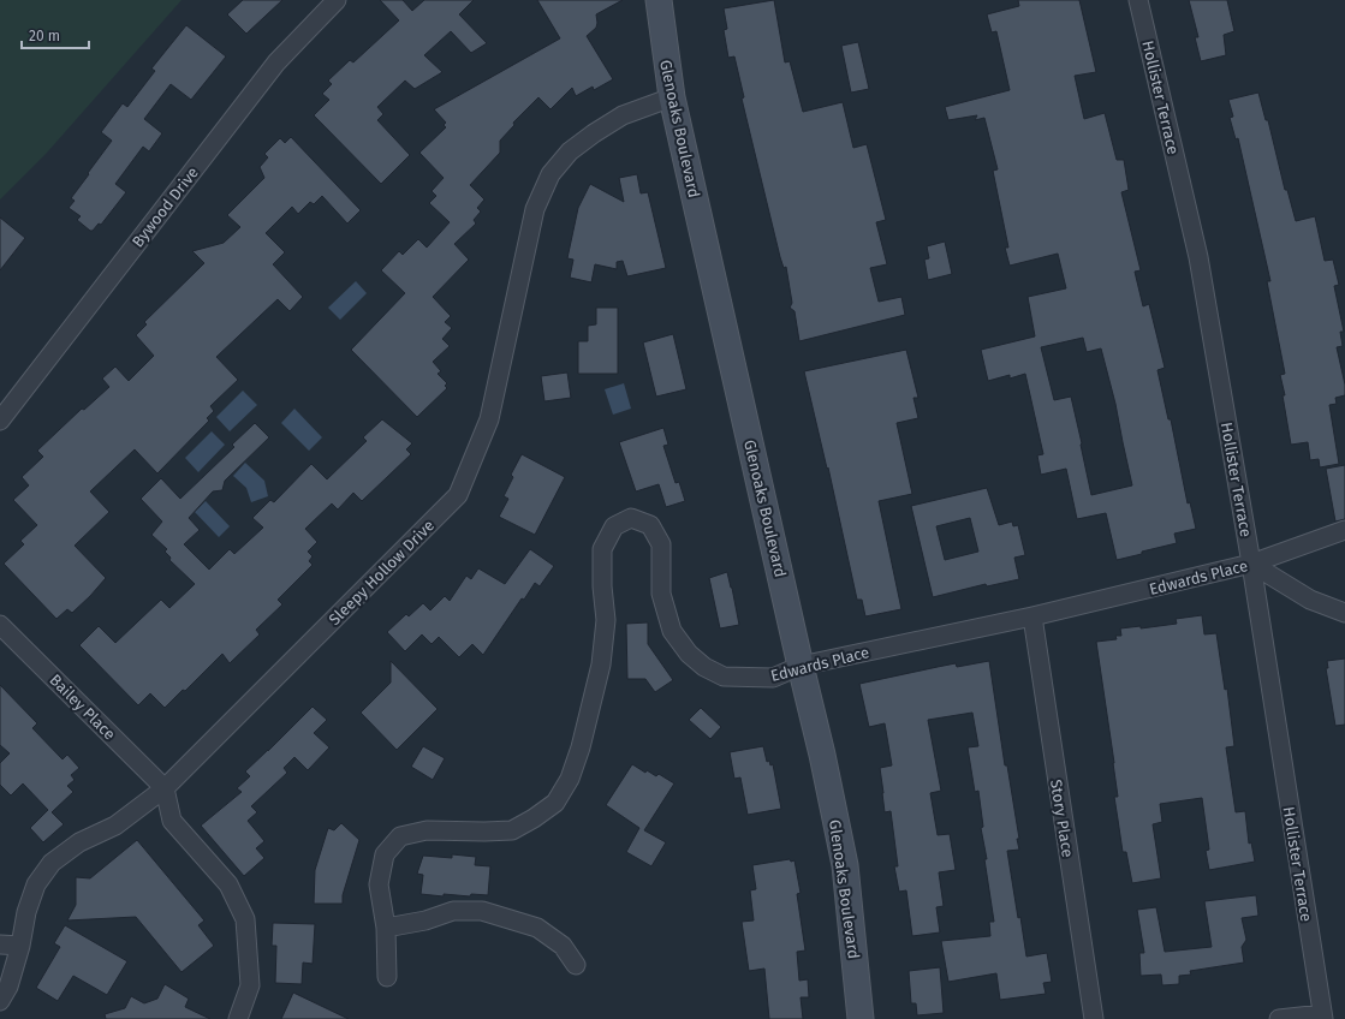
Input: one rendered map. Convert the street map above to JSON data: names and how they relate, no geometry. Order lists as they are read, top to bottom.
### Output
{
  "streets": {
    "street": [
      "Hollister Terrace",
      "Glenoaks Boulevard",
      "Bywood Drive",
      "Sleepy Hollow Drive",
      "Edwards Place",
      "Bailey Place",
      "Story Place"
    ]
  },
  "crossings": [
    ["Hollister Terrace", "Edwards Place"],
    ["Glenoaks Boulevard", "Sleepy Hollow Drive"],
    ["Glenoaks Boulevard", "Edwards Place"],
    ["Sleepy Hollow Drive", "Bailey Place"],
    ["Edwards Place", "Story Place"]
  ],
  "scale_bar": "20 m"
}
